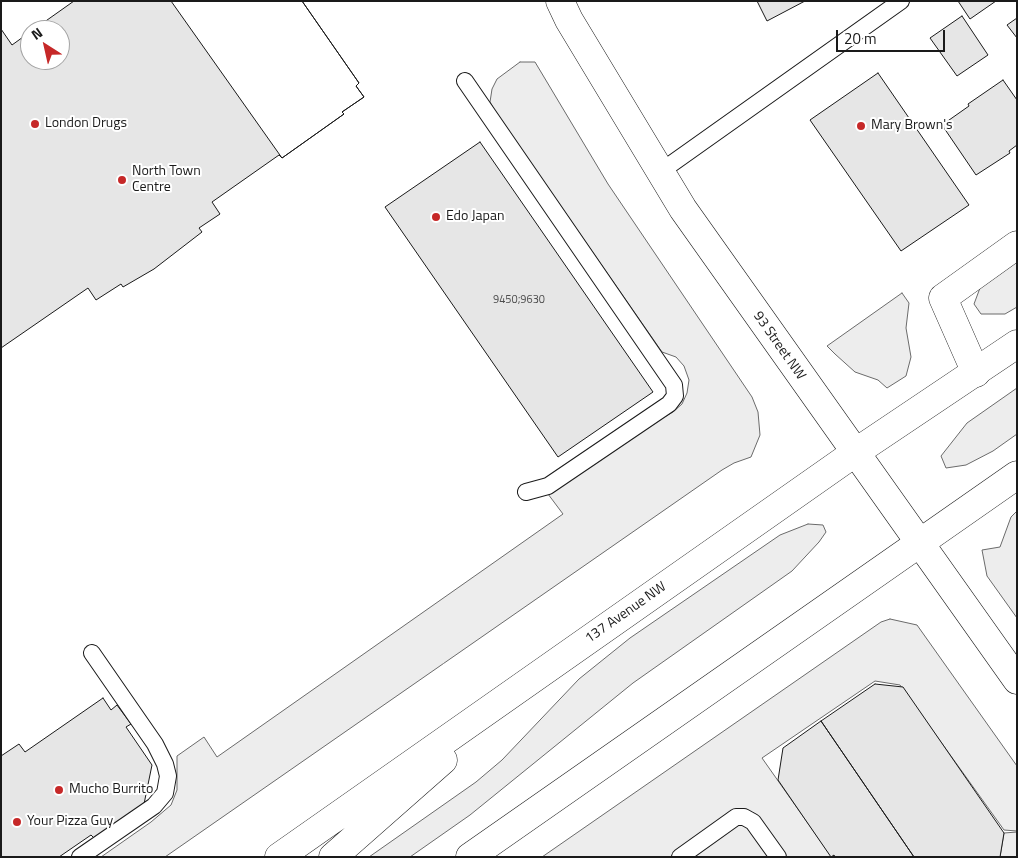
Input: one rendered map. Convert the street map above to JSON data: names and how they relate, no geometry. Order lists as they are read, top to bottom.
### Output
{
  "streets": {
    "main road": ["93 Street NW", "137 Avenue NW"]
  },
  "crossings": [
    ["93 Street NW", "137 Avenue NW"]
  ],
  "places": [
    "London Drugs",
    "Mary Brown's",
    "North Town Centre",
    "Edo Japan",
    "Mucho Burrito",
    "Your Pizza Guy"
  ],
  "house_numbers": ["9450;9630"],
  "scale_bar": "20 m",
  "north": "top left"
}
